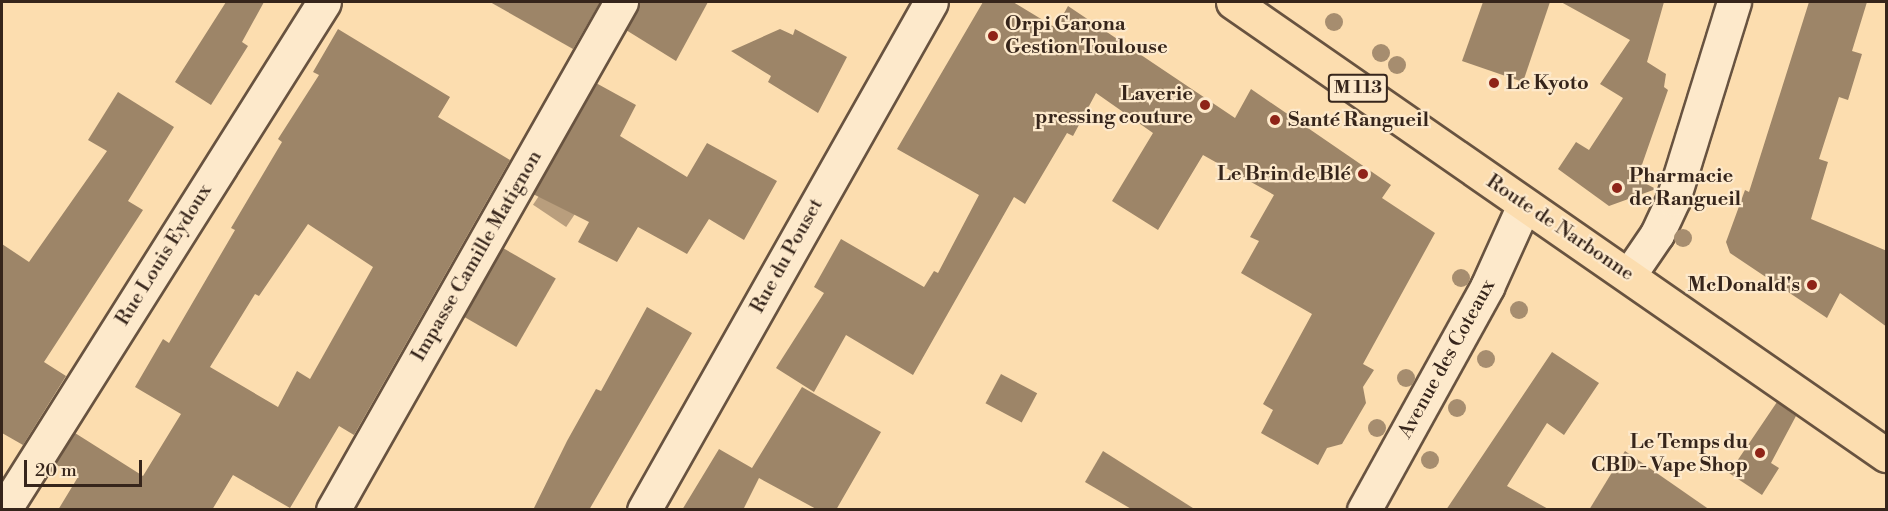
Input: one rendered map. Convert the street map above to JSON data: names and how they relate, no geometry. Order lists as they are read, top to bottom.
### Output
{
  "streets": {
    "main road": ["M 113", "Route de Narbonne"],
    "street": [
      "Rue Louis Eydoux",
      "Impasse Camille Matignon",
      "Rue du Pouset",
      "Avenue des Coteaux"
    ]
  },
  "crossings": [
    ["Route de Narbonne", "Avenue des Coteaux"]
  ],
  "places": [
    "Orpi Garona Gestion Toulouse",
    "Le Kyoto",
    "Laverie pressing couture",
    "Santé Rangueil",
    "Le Brin de Blé",
    "Pharmacie de Rangueil",
    "McDonald's",
    "Le Temps du CBD - Vape Shop"
  ],
  "scale_bar": "20 m"
}
